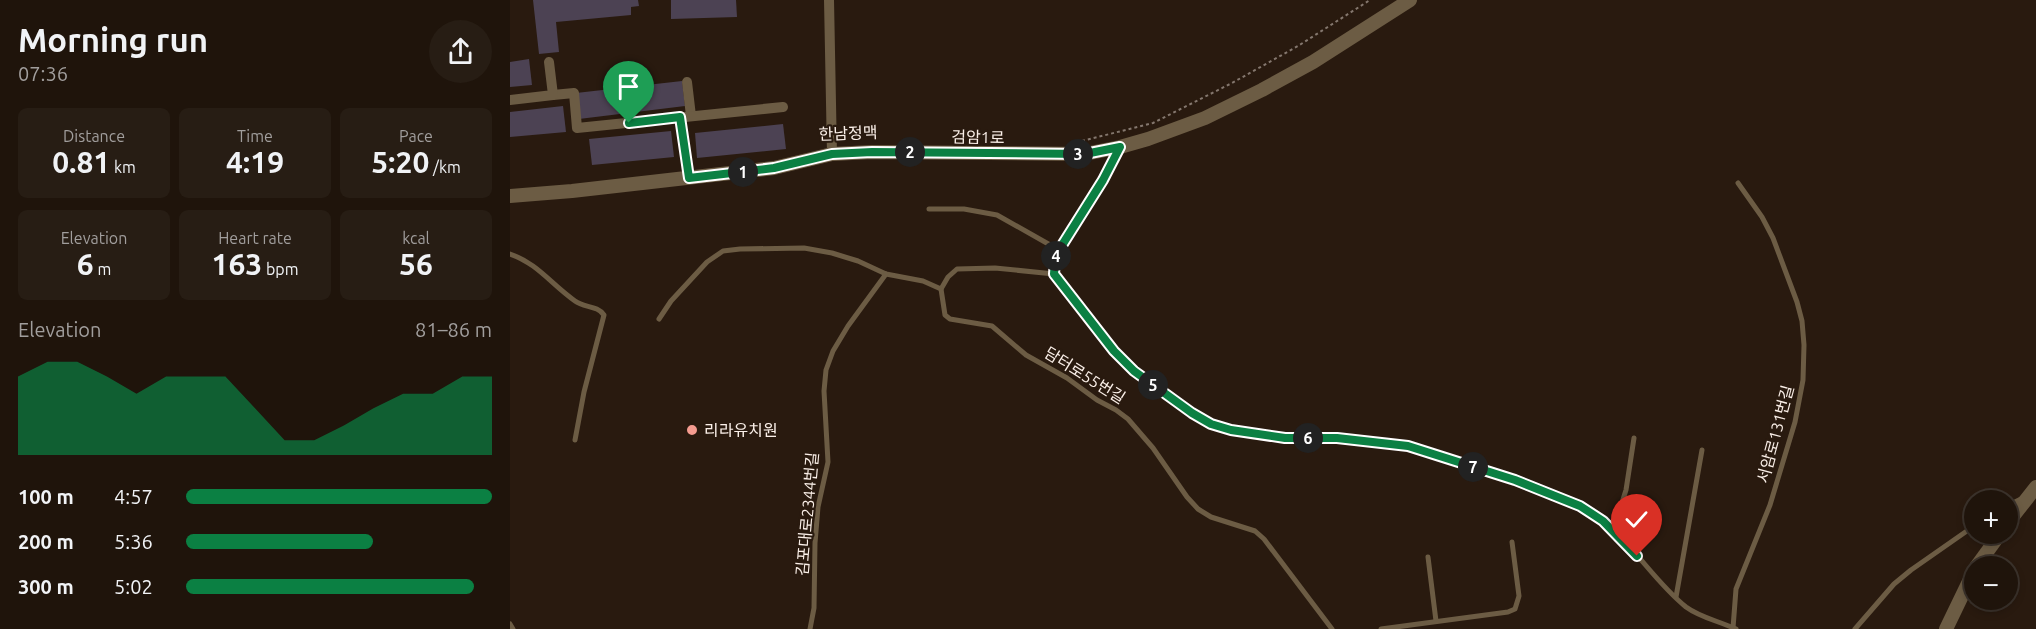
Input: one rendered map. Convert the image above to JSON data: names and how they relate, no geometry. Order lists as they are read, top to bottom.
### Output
{
  "streets": {
    "street": ["검암1로"],
    "lane": ["담터로55번길", "서암로131번길", "김포대로2344번길"]
  },
  "places": ["리라유치원"],
  "page": {
    "heading": ["Morning run", "07:36"],
    "stats": [
      ["Distance", "0.81 km"],
      ["Time", "4:19"],
      ["Pace", "5:20 /km"],
      ["Elevation", "6 m"],
      ["Heart rate", "163 bpm"],
      ["kcal", "56"]
    ],
    "pins": [
      "2",
      "3",
      "1",
      "4",
      "5",
      "6",
      "7"
    ],
    "chart": ["Elevation", "81–86 m"],
    "list": [
      {
        "name": "100 m",
        "note": "4:57"
      },
      {
        "name": "200 m",
        "note": "5:36"
      },
      {
        "name": "300 m",
        "note": "5:02"
      }
    ],
    "map_buttons": ["+", "−"]
  }
}
